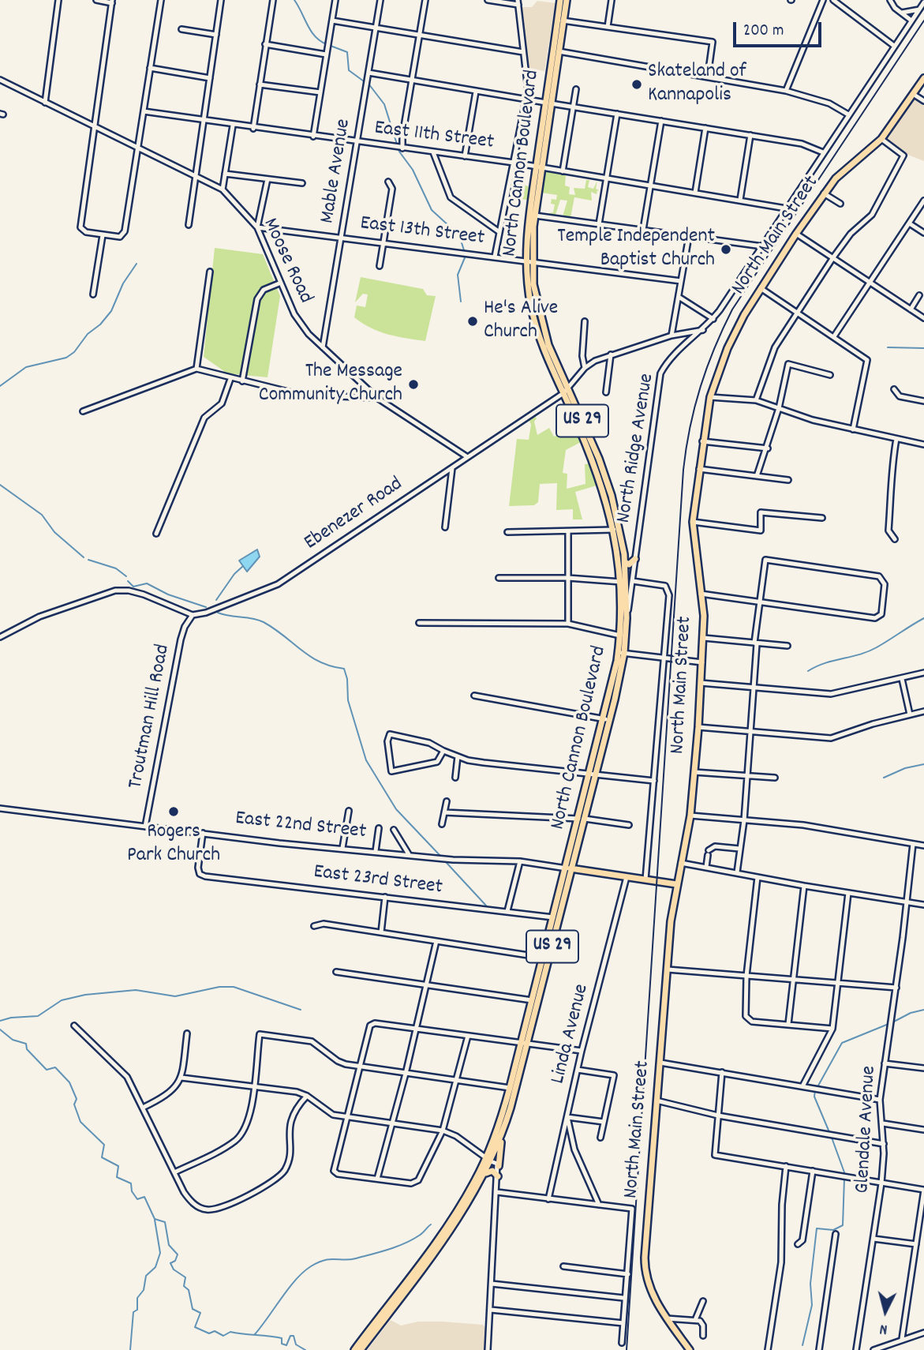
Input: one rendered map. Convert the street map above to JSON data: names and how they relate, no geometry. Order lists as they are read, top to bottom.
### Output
{
  "streets": {
    "main road": [
      "North Cannon Boulevard",
      "North Main Street",
      "US 29",
      "East 22nd Street"
    ],
    "street": [
      "East 11th Street",
      "Mable Avenue",
      "East 13th Street",
      "Moose Road",
      "North Ridge Avenue",
      "Ebenezer Road",
      "Troutman Hill Road",
      "East 23rd Street",
      "Linda Avenue",
      "Glendale Avenue"
    ]
  },
  "crossings": [
    ["East 11th Street", "North Cannon Boulevard"],
    ["East 11th Street", "Mable Avenue"],
    ["East 11th Street", "North Ridge Avenue"],
    ["North Cannon Boulevard", "East 13th Street"],
    ["North Cannon Boulevard", "North Ridge Avenue"],
    ["North Cannon Boulevard", "Ebenezer Road"],
    ["North Cannon Boulevard", "East 22nd Street"],
    ["North Cannon Boulevard", "East 23rd Street"],
    ["Mable Avenue", "East 13th Street"],
    ["Mable Avenue", "Moose Road"],
    ["East 13th Street", "Moose Road"],
    ["North Main Street", "East 22nd Street"],
    ["Moose Road", "Ebenezer Road"],
    ["North Ridge Avenue", "Ebenezer Road"],
    ["Ebenezer Road", "Troutman Hill Road"],
    ["Troutman Hill Road", "East 22nd Street"],
    ["East 22nd Street", "East 23rd Street"],
    ["East 22nd Street", "Linda Avenue"]
  ],
  "places": [
    "Skateland of Kannapolis",
    "Temple Independent Baptist Church",
    "He's Alive Church",
    "The Message Community Church",
    "Rogers Park Church"
  ],
  "scale_bar": "200 m",
  "north": "bottom"
}
